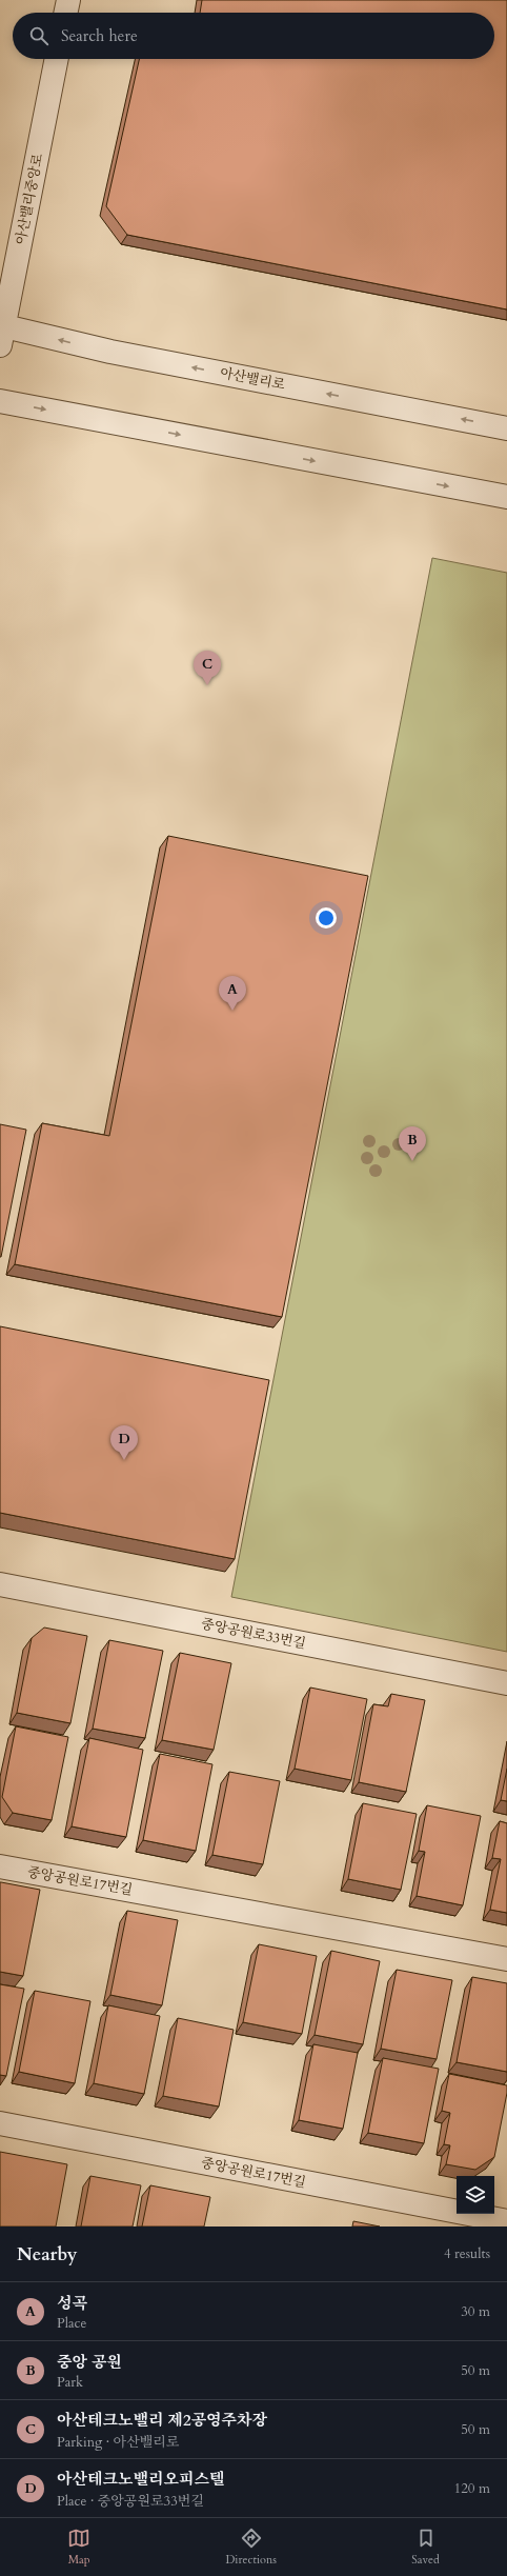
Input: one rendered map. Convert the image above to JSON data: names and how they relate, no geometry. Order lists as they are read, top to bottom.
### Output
{
  "streets": {
    "street": [
      "아산밸리중앙로",
      "아산밸리로",
      "중앙공원로33번길",
      "중앙공원로17번길"
    ]
  },
  "crossings": [
    ["아산밸리중앙로", "아산밸리로"]
  ],
  "page": {
    "search": "Search here",
    "pins": [
      "C",
      "A",
      "B",
      "D"
    ],
    "heading": ["Nearby", "4 results"],
    "list": [
      {
        "mark": "A",
        "name": "성곡",
        "note": "Place",
        "value": "30 m"
      },
      {
        "mark": "B",
        "name": "중앙 공원",
        "note": "Park",
        "value": "50 m"
      },
      {
        "mark": "C",
        "name": "아산테크노밸리 제2공영주차장",
        "note": "Parking · 아산밸리로",
        "value": "50 m"
      },
      {
        "mark": "D",
        "name": "아산테크노밸리오피스텔",
        "note": "Place · 중앙공원로33번길",
        "value": "120 m"
      }
    ],
    "nav": ["Map", "Directions", "Saved"]
  }
}
